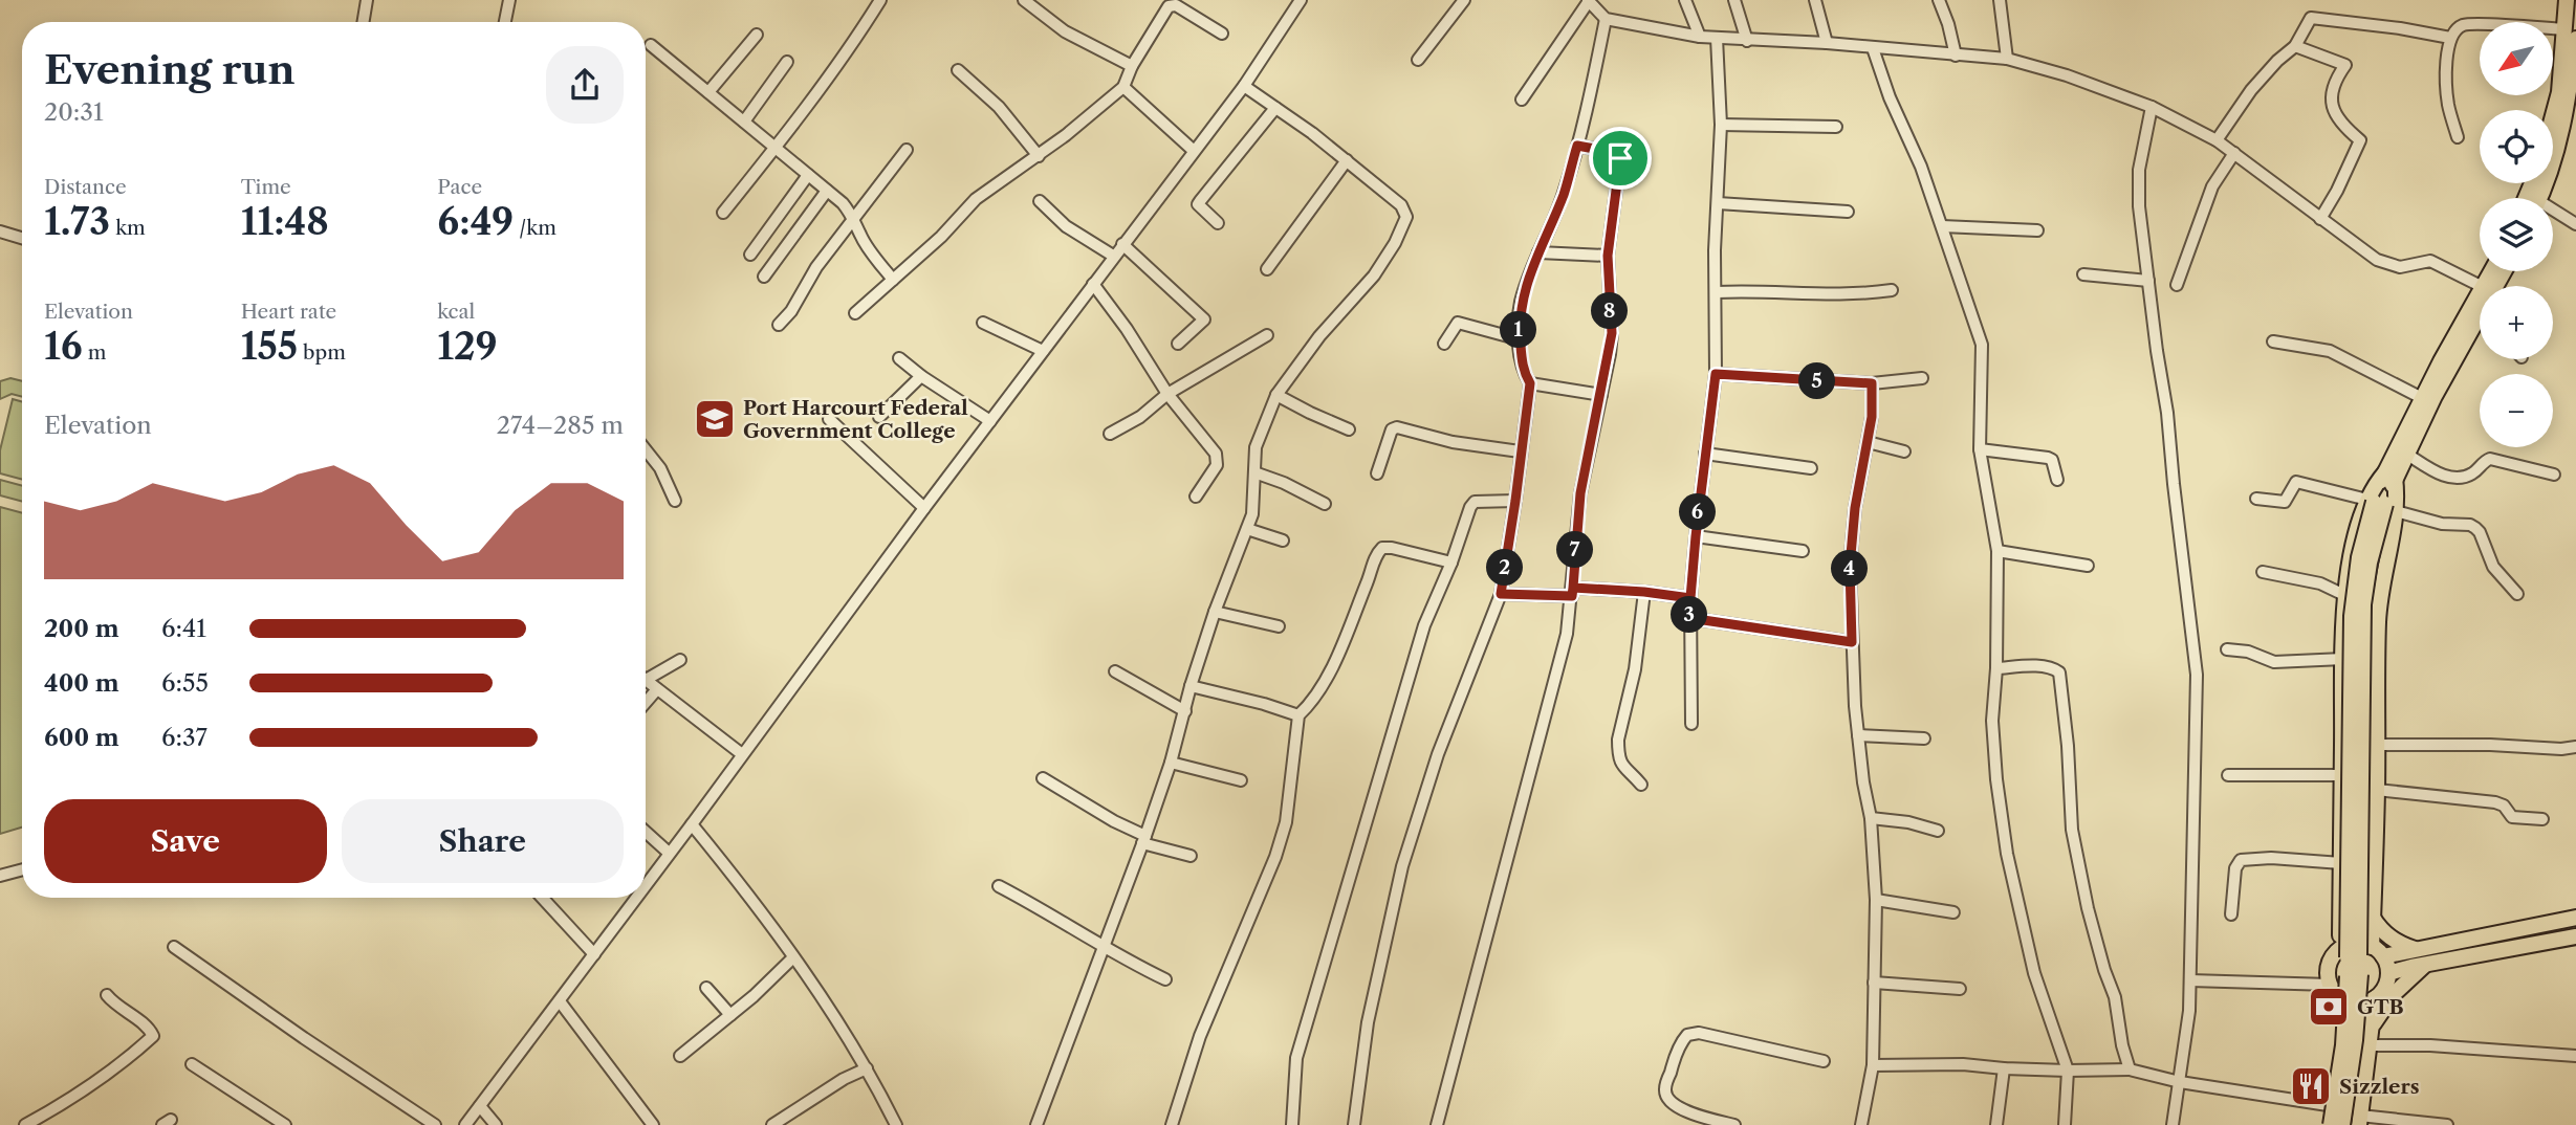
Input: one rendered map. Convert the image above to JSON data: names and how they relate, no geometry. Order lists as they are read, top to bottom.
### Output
{
  "places": {
    "school or university": ["Port Harcourt Federal Government College"],
    "bank": ["GTB"],
    "restaurant": ["Sizzlers"]
  },
  "north": "bottom left",
  "page": {
    "map_buttons": ["+", "−"],
    "heading": ["Evening run", "20:31"],
    "stats": [
      ["Distance", "1.73 km"],
      ["Time", "11:48"],
      ["Pace", "6:49 /km"],
      ["Elevation", "16 m"],
      ["Heart rate", "155 bpm"],
      ["kcal", "129"]
    ],
    "pins": [
      "8",
      "1",
      "5",
      "6",
      "7",
      "2",
      "4",
      "3"
    ],
    "chart": ["Elevation", "274–285 m"],
    "list": [
      {
        "name": "200 m",
        "note": "6:41"
      },
      {
        "name": "400 m",
        "note": "6:55"
      },
      {
        "name": "600 m",
        "note": "6:37"
      }
    ],
    "buttons": ["Save", "Share"]
  }
}
